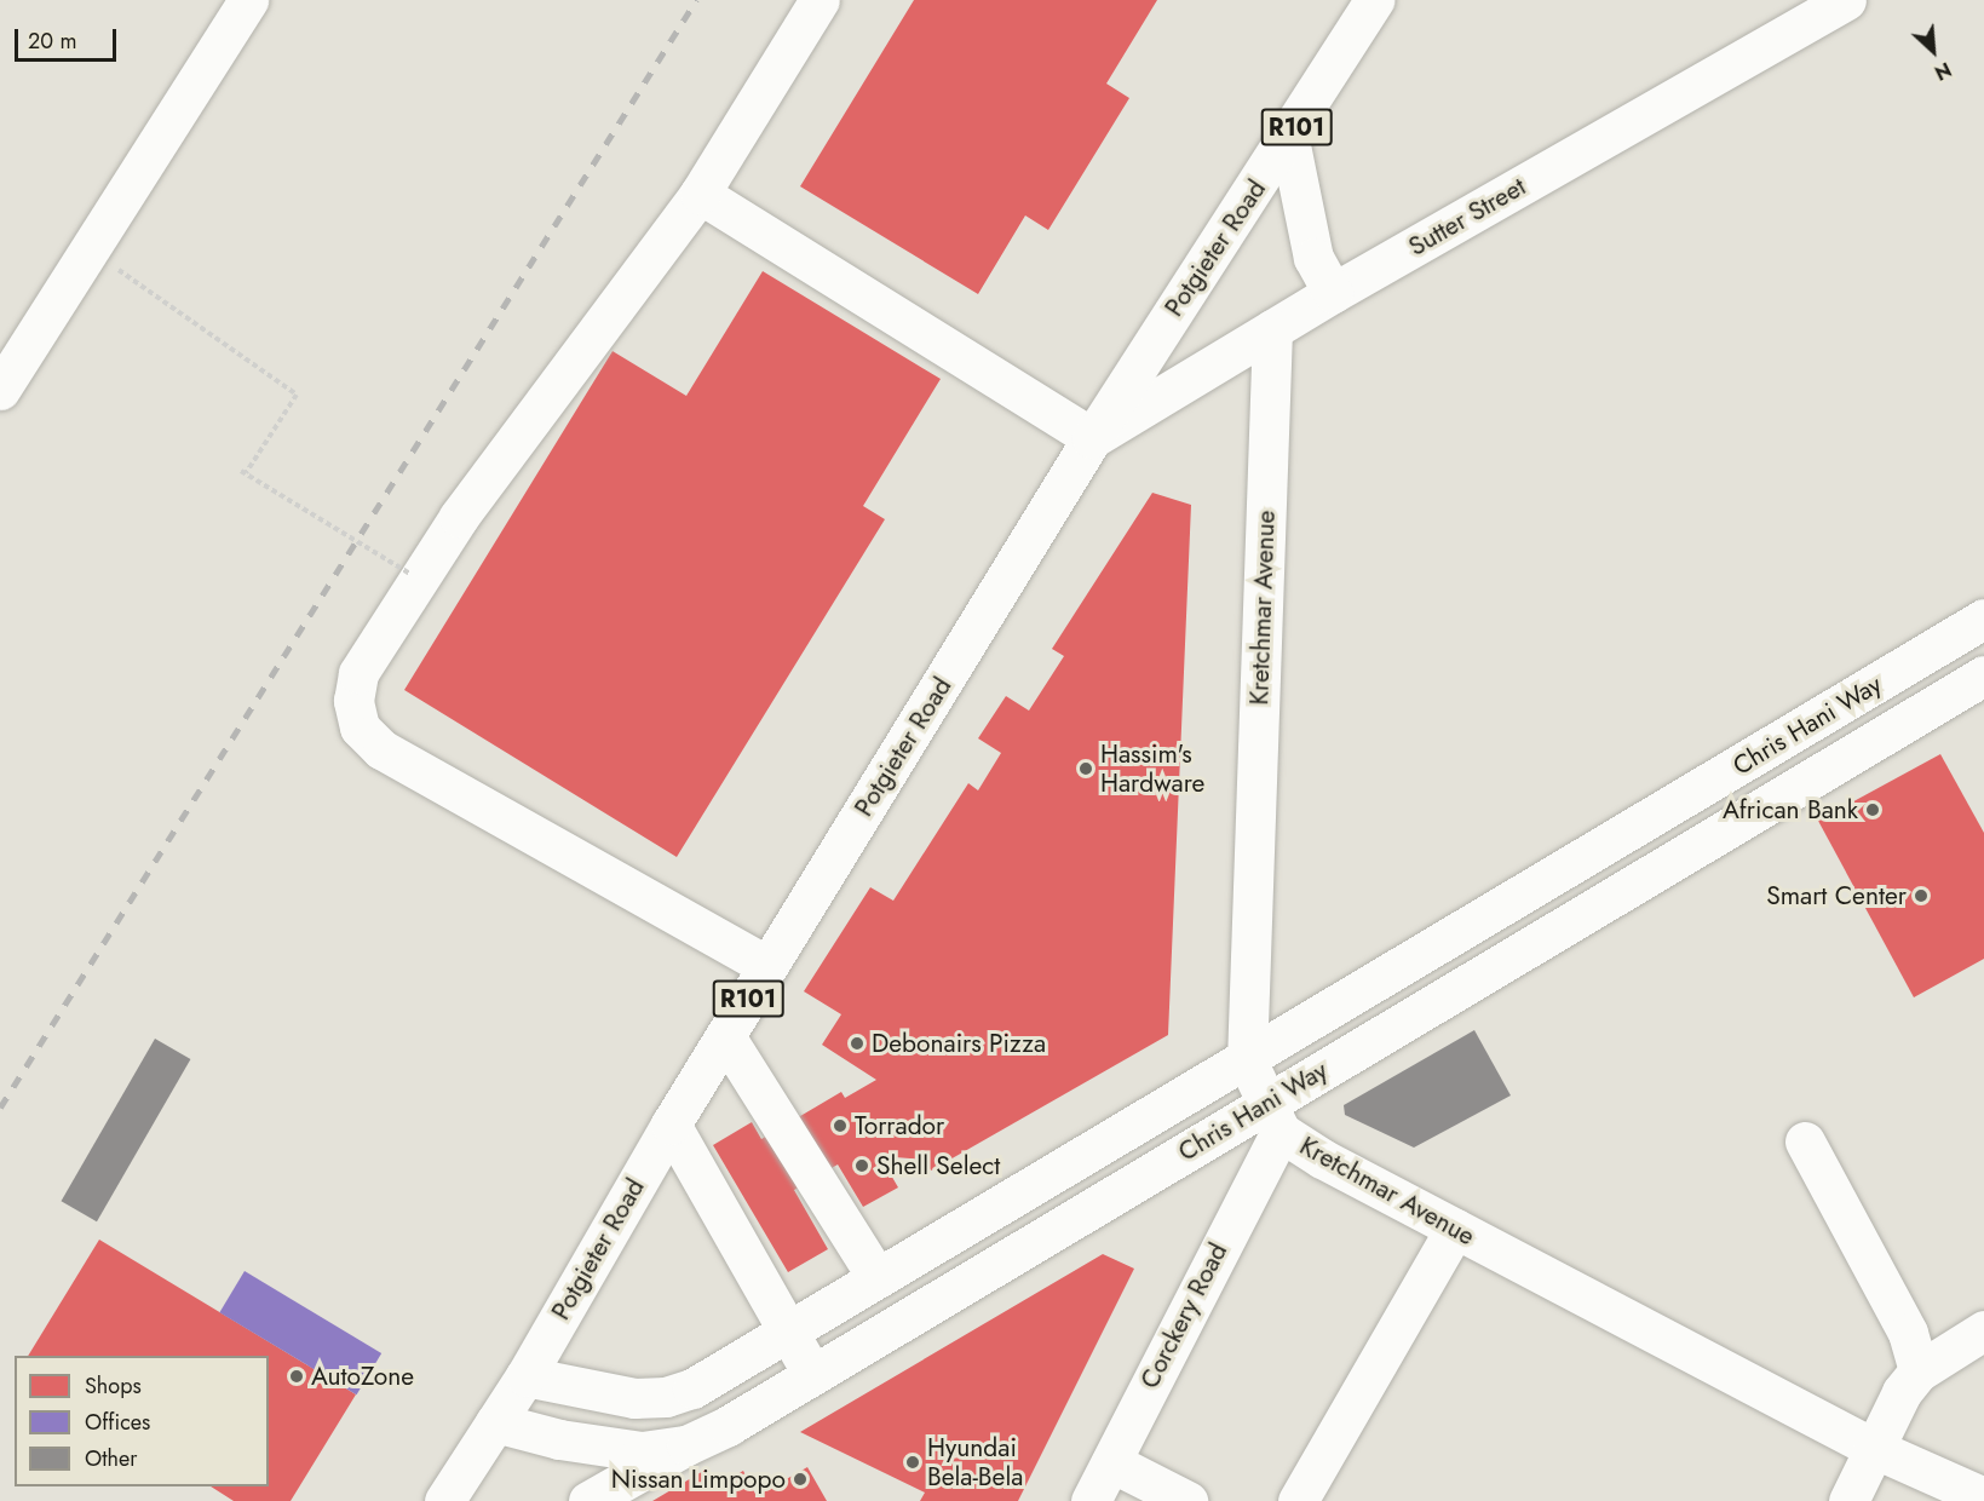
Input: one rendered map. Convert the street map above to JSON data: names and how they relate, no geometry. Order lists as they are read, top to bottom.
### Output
{
  "streets": {
    "main road": [
      "R101",
      "Sutter Street",
      "Potgieter Road",
      "Kretchmar Avenue",
      "Chris Hani Way",
      "Corckery Road"
    ]
  },
  "crossings": [
    ["Sutter Street", "Potgieter Road"],
    ["Sutter Street", "Kretchmar Avenue"],
    ["Potgieter Road", "Chris Hani Way"],
    ["Kretchmar Avenue", "Chris Hani Way"],
    ["Kretchmar Avenue", "Corckery Road"],
    ["Chris Hani Way", "Corckery Road"]
  ],
  "places": [
    "Hassim's Hardware",
    "African Bank",
    "Smart Center",
    "Debonairs Pizza",
    "Torrador",
    "Shell Select",
    "AutoZone",
    "Hyundai Bela-Bela",
    "Nissan Limpopo"
  ],
  "legend": ["Shops", "Offices", "Other"],
  "scale_bar": "20 m",
  "north": "bottom right"
}
